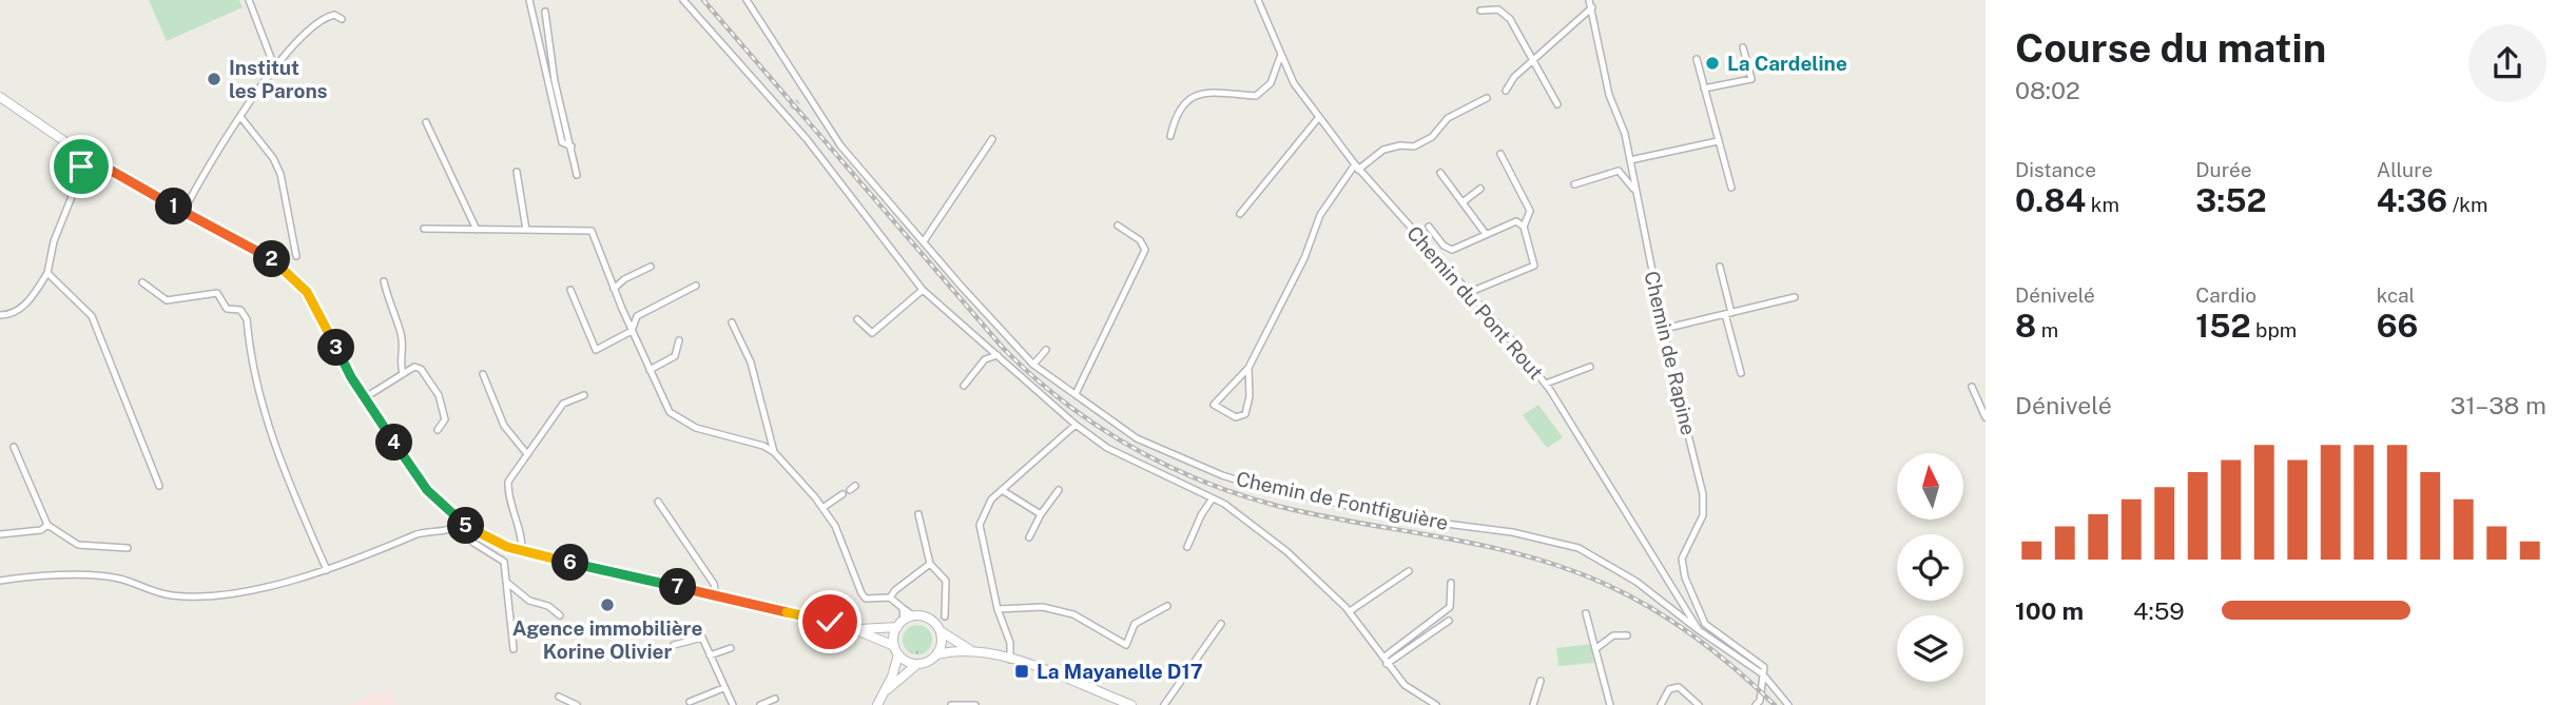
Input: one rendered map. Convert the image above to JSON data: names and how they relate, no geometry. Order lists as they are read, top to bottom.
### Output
{
  "streets": {
    "street": ["Chemin du Pont Rout", "Chemin de Rapine", "Chemin de Fontfiguière"]
  },
  "crossings": [
    ["Chemin du Pont Rout", "Chemin de Rapine"],
    ["Chemin du Pont Rout", "Chemin de Fontfiguière"]
  ],
  "places": {
    "other": ["La Cardeline", "Institut les Parons", "Agence immobilière Korine Olivier"],
    "transit": ["La Mayanelle D17"]
  },
  "north": "top",
  "page": {
    "heading": ["Course du matin", "08:02"],
    "stats": [
      ["Distance", "0.84 km"],
      ["Durée", "3:52"],
      ["Allure", "4:36 /km"],
      ["Dénivelé", "8 m"],
      ["Cardio", "152 bpm"],
      ["kcal", "66"]
    ],
    "pins": [
      "1",
      "2",
      "3",
      "4",
      "5",
      "6",
      "7"
    ],
    "chart": ["Dénivelé", "31–38 m"],
    "list": [
      {
        "name": "100 m",
        "note": "4:59"
      }
    ]
  }
}
